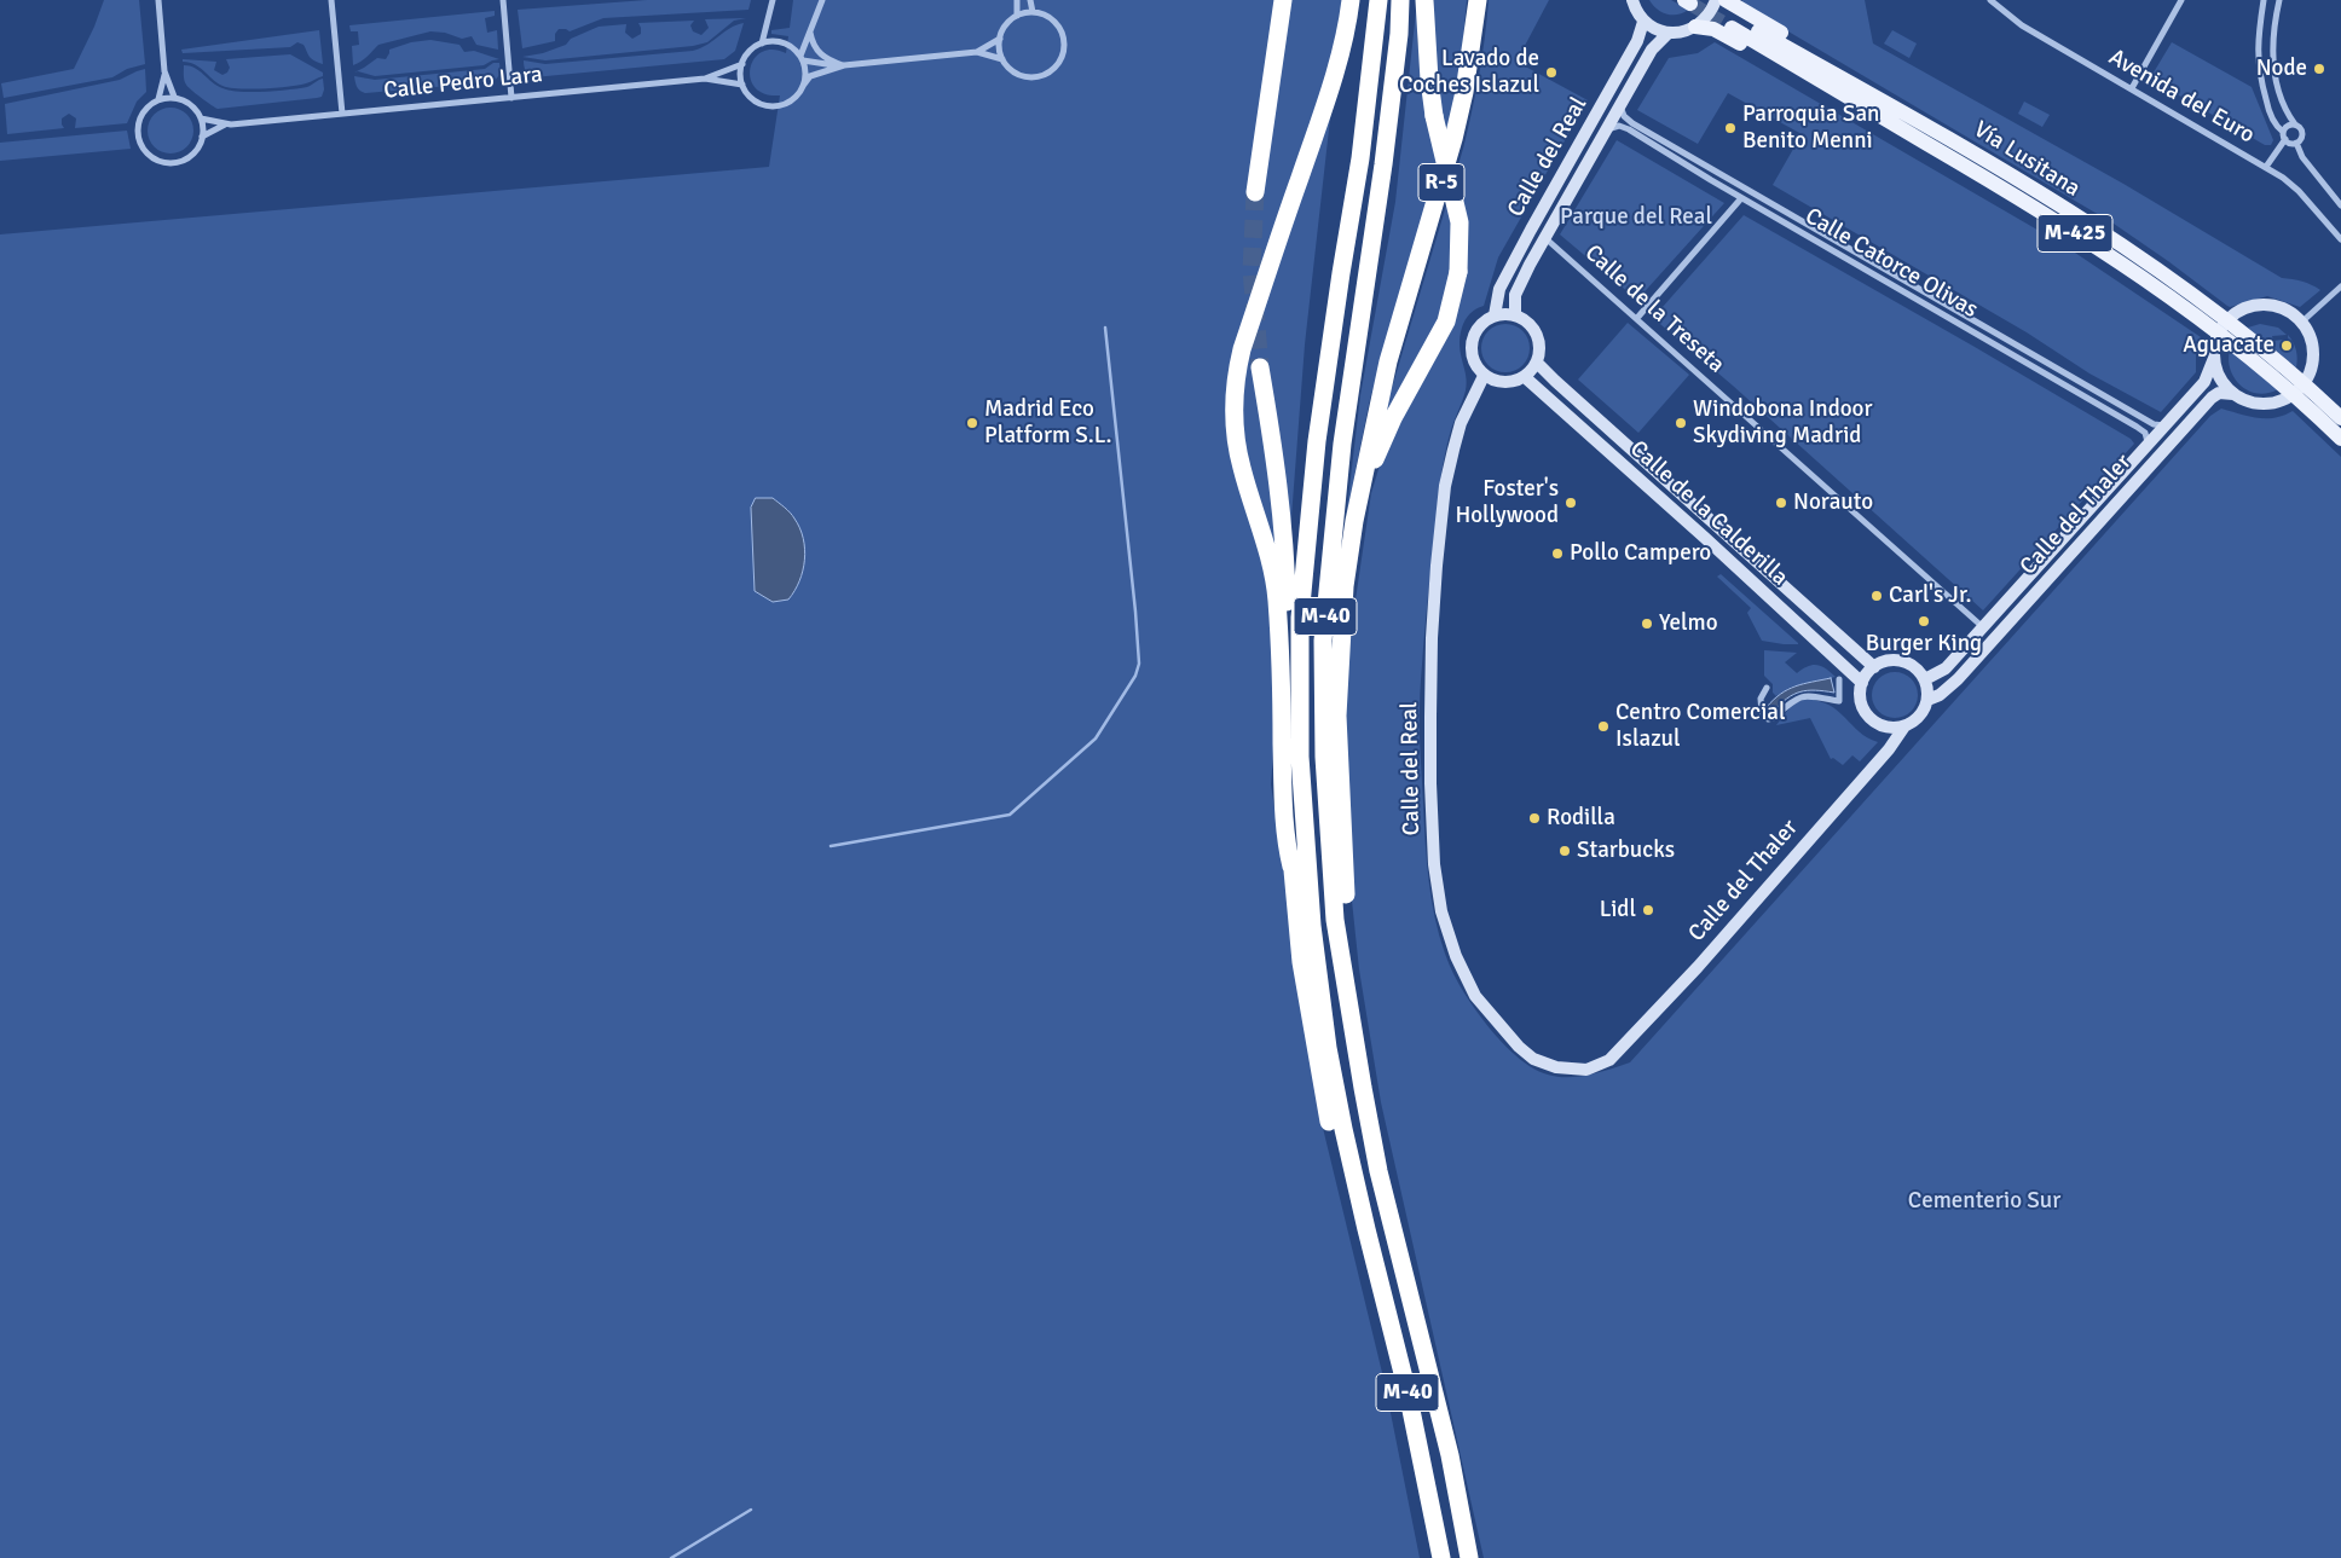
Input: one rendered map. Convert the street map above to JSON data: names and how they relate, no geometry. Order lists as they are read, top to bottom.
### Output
{
  "streets": {
    "highway": ["R-5", "M-40"],
    "main road": ["Vía Lusitana", "M-425"],
    "street": [
      "Calle Pedro Lara",
      "Avenida del Euro",
      "Calle del Real",
      "Calle Catorce Olivas",
      "Calle de la Treseta",
      "Calle de la Calderilla",
      "Calle del Thaler"
    ]
  },
  "crossings": [
    ["Calle del Real", "Calle Catorce Olivas"],
    ["Calle del Real", "Calle de la Treseta"],
    ["Calle del Real", "Calle de la Calderilla"],
    ["Calle del Real", "Calle del Thaler"],
    ["Vía Lusitana", "M-425"],
    ["R-5", "M-40"],
    ["Calle Catorce Olivas", "Calle del Thaler"],
    ["Calle de la Treseta", "Calle del Thaler"],
    ["Calle de la Calderilla", "Calle del Thaler"]
  ],
  "parks": ["Parque del Real", "Cementerio Sur"],
  "places": [
    "Node",
    "Lavado de Coches Islazul",
    "Parroquia San Benito Menni",
    "Aguacate",
    "Madrid Eco Platform S.L.",
    "Windobona Indoor Skydiving Madrid",
    "Foster's Hollywood",
    "Norauto",
    "Pollo Campero",
    "Carl's Jr.",
    "Burger King",
    "Yelmo",
    "Centro Comercial Islazul",
    "Rodilla",
    "Starbucks",
    "Lidl"
  ]
}
